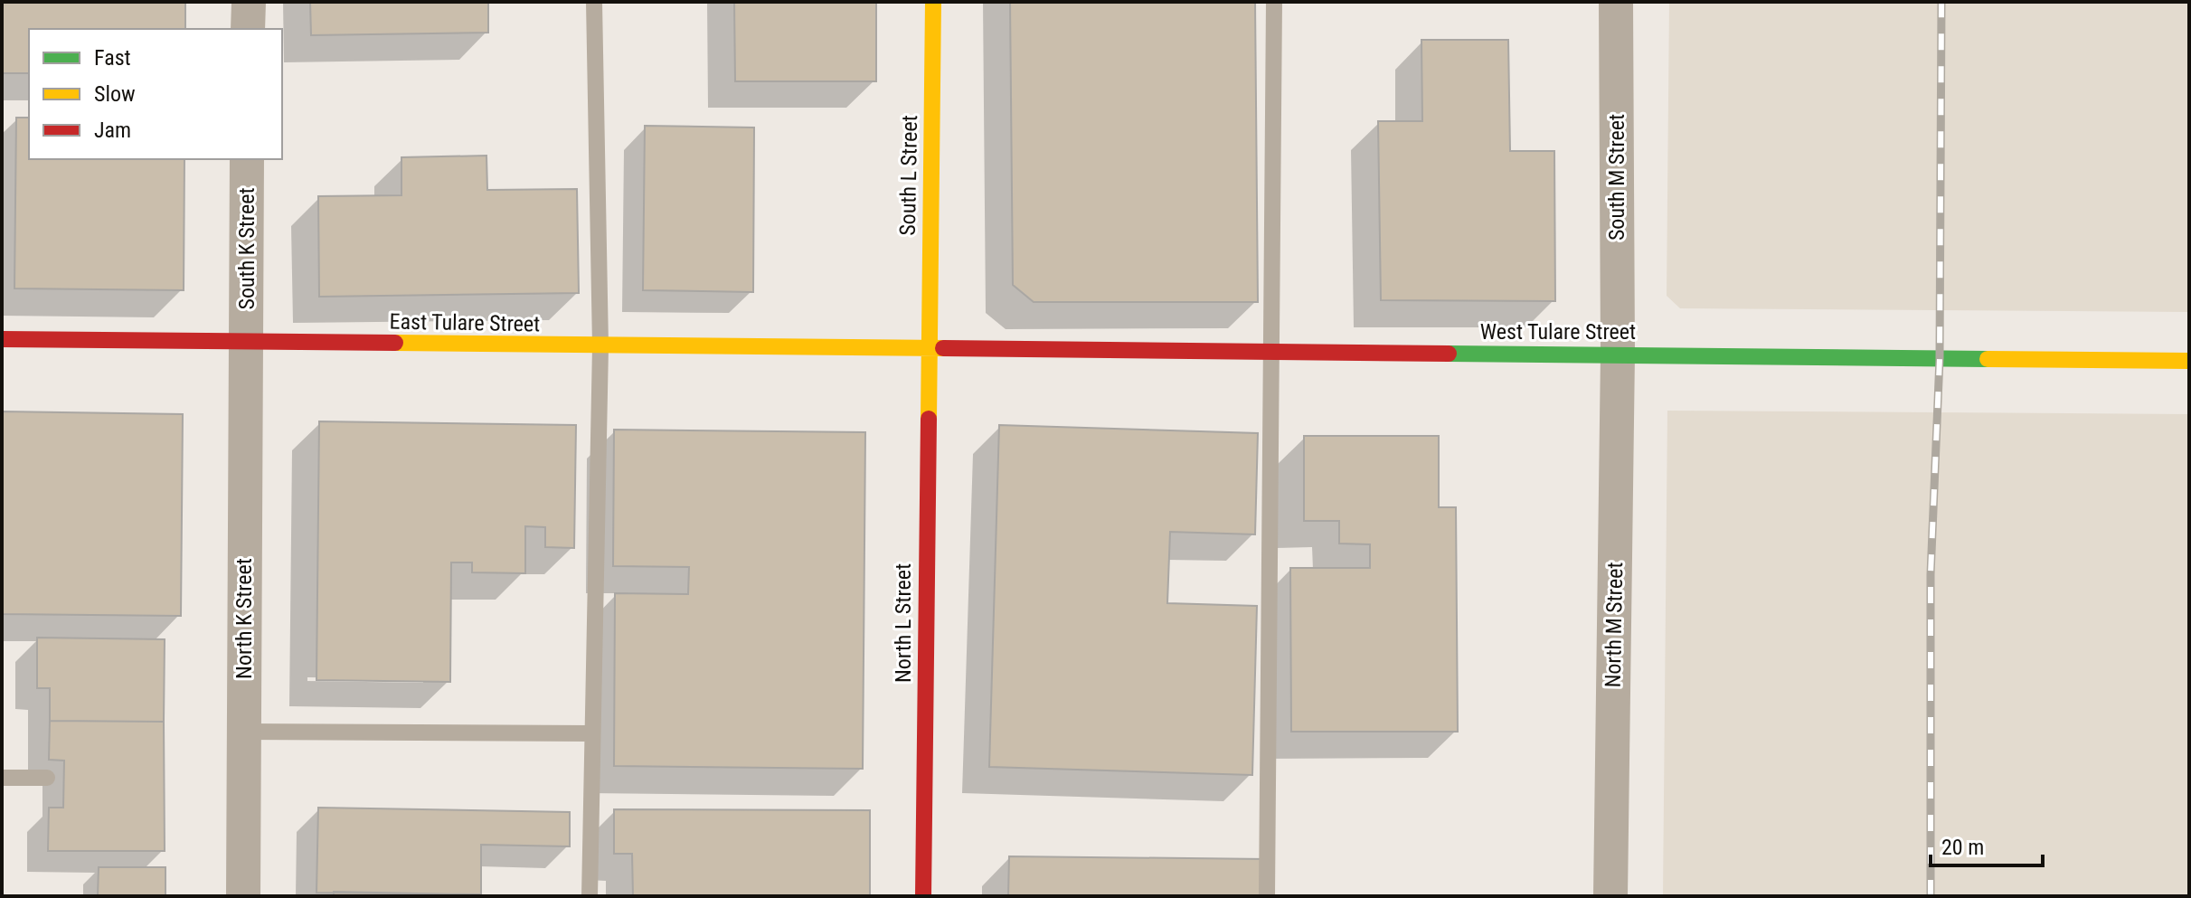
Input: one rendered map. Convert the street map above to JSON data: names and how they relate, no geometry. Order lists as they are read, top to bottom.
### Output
{
  "streets": {
    "street": [
      "South L Street",
      "South M Street",
      "South K Street",
      "East Tulare Street",
      "West Tulare Street",
      "North K Street",
      "North L Street",
      "North M Street"
    ]
  },
  "crossings": [
    ["South L Street", "East Tulare Street"],
    ["South L Street", "West Tulare Street"],
    ["South L Street", "North L Street"],
    ["South M Street", "West Tulare Street"],
    ["South M Street", "North M Street"],
    ["South K Street", "East Tulare Street"],
    ["South K Street", "North K Street"],
    ["East Tulare Street", "West Tulare Street"],
    ["East Tulare Street", "North K Street"],
    ["East Tulare Street", "North L Street"],
    ["West Tulare Street", "North L Street"],
    ["West Tulare Street", "North M Street"]
  ],
  "legend": ["Fast", "Slow", "Jam"],
  "scale_bar": "20 m"
}
